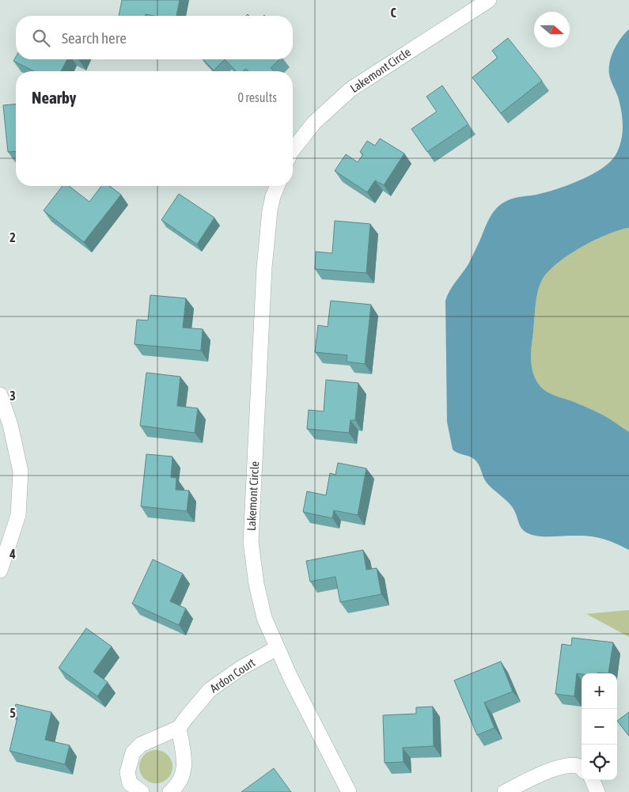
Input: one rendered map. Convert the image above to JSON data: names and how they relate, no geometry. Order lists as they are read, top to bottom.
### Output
{
  "streets": {
    "street": ["Lakemont Circle", "Ardon Court"]
  },
  "crossings": [
    ["Lakemont Circle", "Ardon Court"]
  ],
  "north": "right",
  "page": {
    "search": "Search here",
    "heading": ["Nearby", "0 results"],
    "map_buttons": ["+", "−"]
  },
  "grid": {
    "columns": ["C"],
    "rows": [
      "2",
      "3",
      "4",
      "5"
    ]
  }
}
